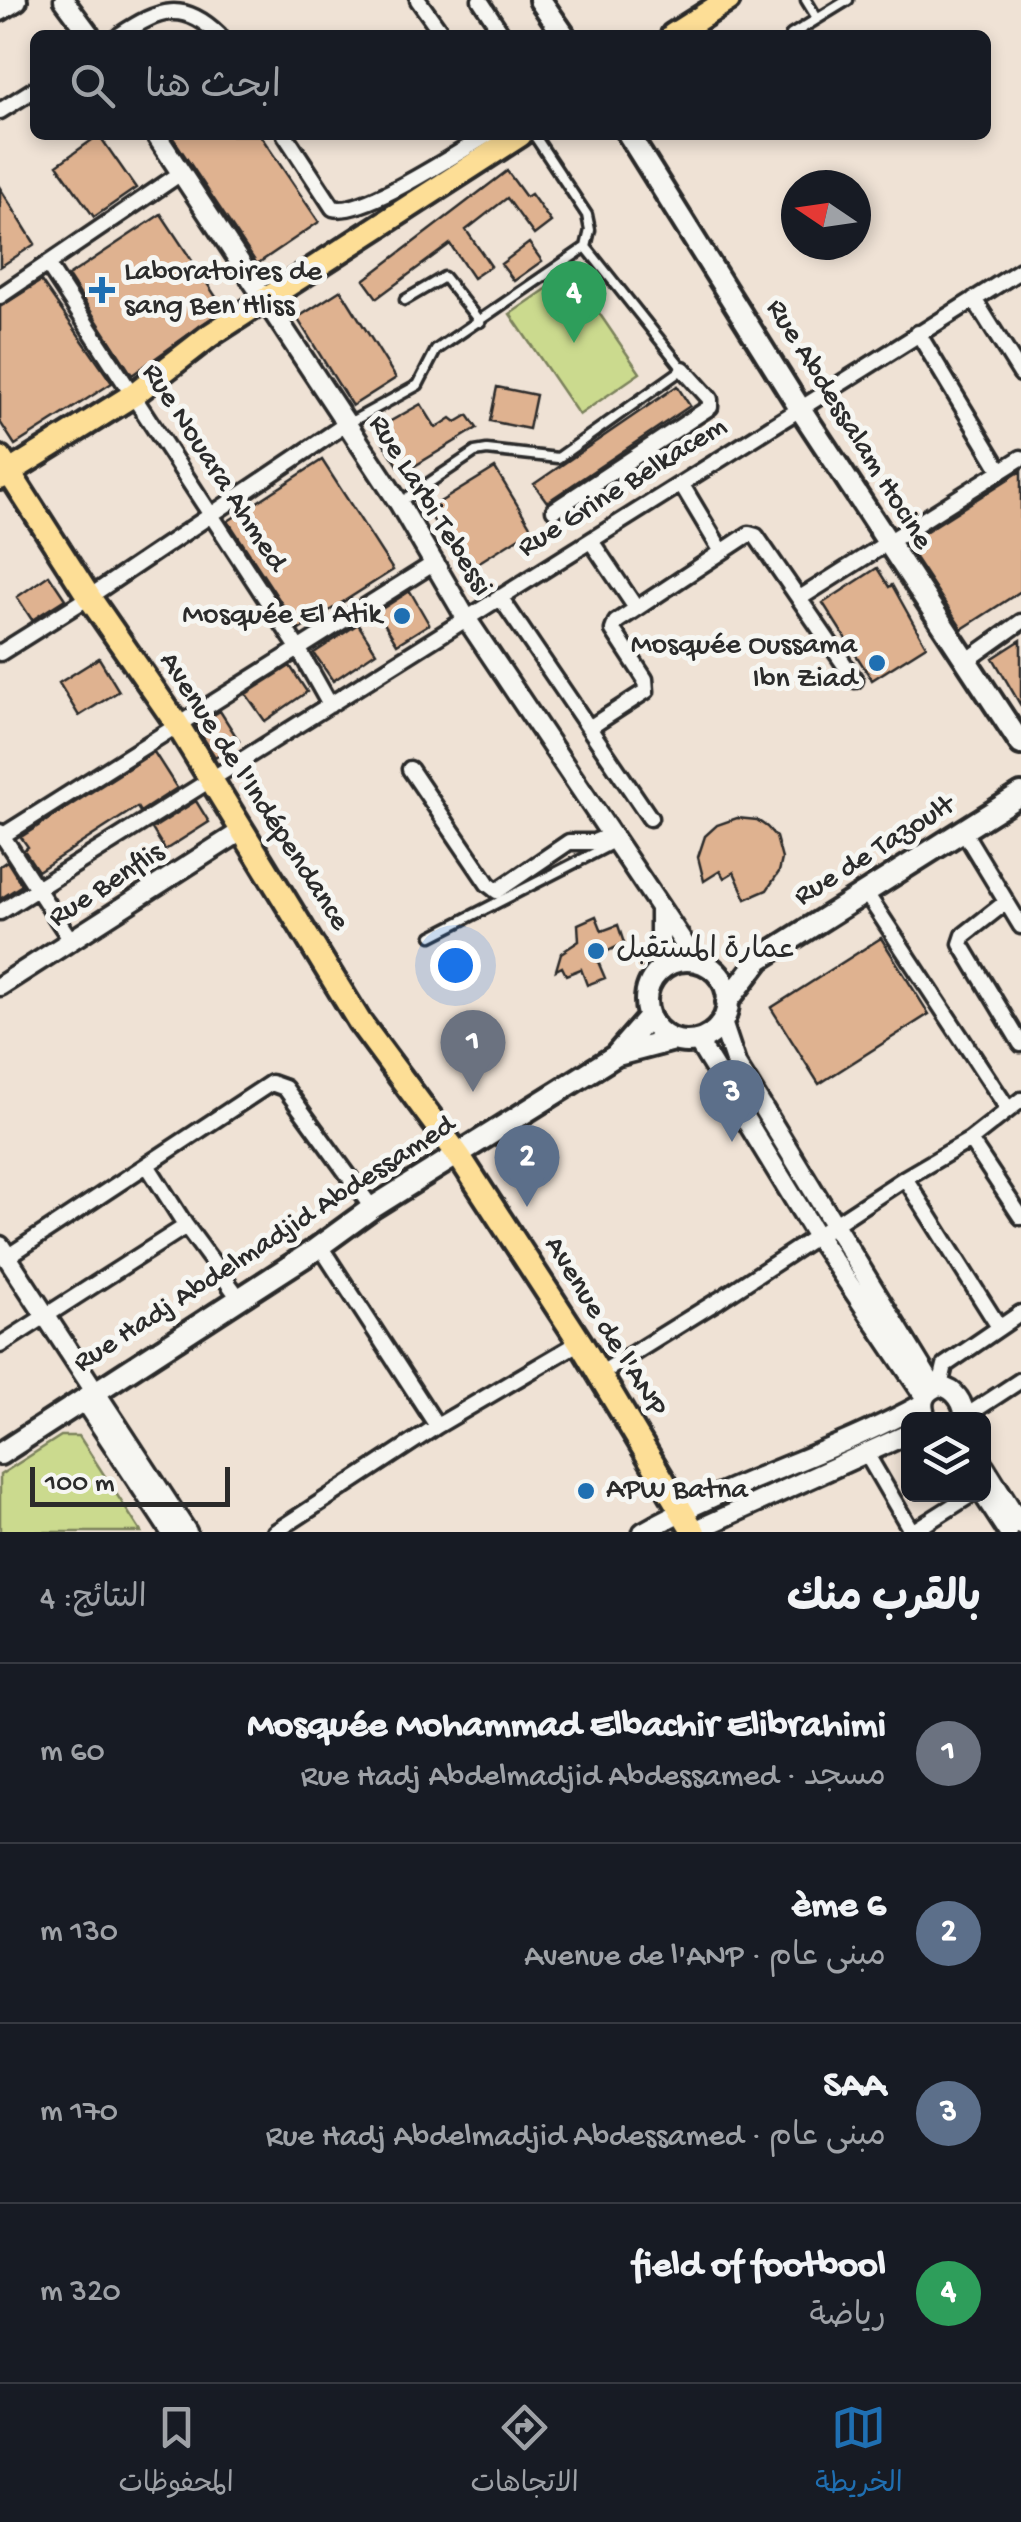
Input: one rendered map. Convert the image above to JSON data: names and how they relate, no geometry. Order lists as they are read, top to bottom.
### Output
{
  "streets": {
    "main road": [
      "Rue Abdessalam Hocine",
      "Avenue de l'Indépendance",
      "Rue de Tazoult",
      "Rue Hadj Abdelmadjid Abdessamed",
      "Avenue de l'ANP"
    ],
    "street": [
      "Rue Nouara Ahmed",
      "Rue Grine Belkacem",
      "Rue Larbi Tebessi",
      "Rue Benflis"
    ]
  },
  "crossings": [
    ["Rue Abdessalam Hocine", "Rue Grine Belkacem"],
    ["Rue Nouara Ahmed", "Rue Grine Belkacem"],
    ["Rue Grine Belkacem", "Rue Larbi Tebessi"],
    ["Rue Grine Belkacem", "Avenue de l'Indépendance"],
    ["Rue Larbi Tebessi", "Rue de Tazoult"],
    ["Rue Larbi Tebessi", "Rue Hadj Abdelmadjid Abdessamed"],
    ["Avenue de l'Indépendance", "Rue Benflis"],
    ["Avenue de l'Indépendance", "Rue Hadj Abdelmadjid Abdessamed"],
    ["Avenue de l'Indépendance", "Avenue de l'ANP"],
    ["Rue de Tazoult", "Rue Hadj Abdelmadjid Abdessamed"],
    ["Rue Hadj Abdelmadjid Abdessamed", "Avenue de l'ANP"]
  ],
  "places": {
    "health": ["Laboratoires de sang Ben Hliss"],
    "other": [
      "Mosquée El Atik",
      "Mosquée Oussama Ibn Ziad",
      "عمارة المستقبل",
      "APW Batna"
    ]
  },
  "scale_bar": "100 m",
  "north": "left",
  "page": {
    "search": "ابحث هنا",
    "pins": [
      "4",
      "1",
      "3",
      "2"
    ],
    "scale": "100 m",
    "heading": ["بالقرب منك", "النتائج: 4"],
    "list": [
      {
        "mark": "1",
        "name": "Mosquée Mohammad Elbachir Elibrahimi",
        "note": "مسجد · Rue Hadj Abdelmadjid Abdessamed",
        "value": "60 m"
      },
      {
        "mark": "2",
        "name": "6 ème",
        "note": "مبنى عام · Avenue de l'ANP",
        "value": "130 m"
      },
      {
        "mark": "3",
        "name": "SAA",
        "note": "مبنى عام · Rue Hadj Abdelmadjid Abdessamed",
        "value": "170 m"
      },
      {
        "mark": "4",
        "name": "field of footbool",
        "note": "رياضة",
        "value": "320 m"
      }
    ],
    "nav": ["الخريطة", "الاتجاهات", "المحفوظات"]
  }
}
